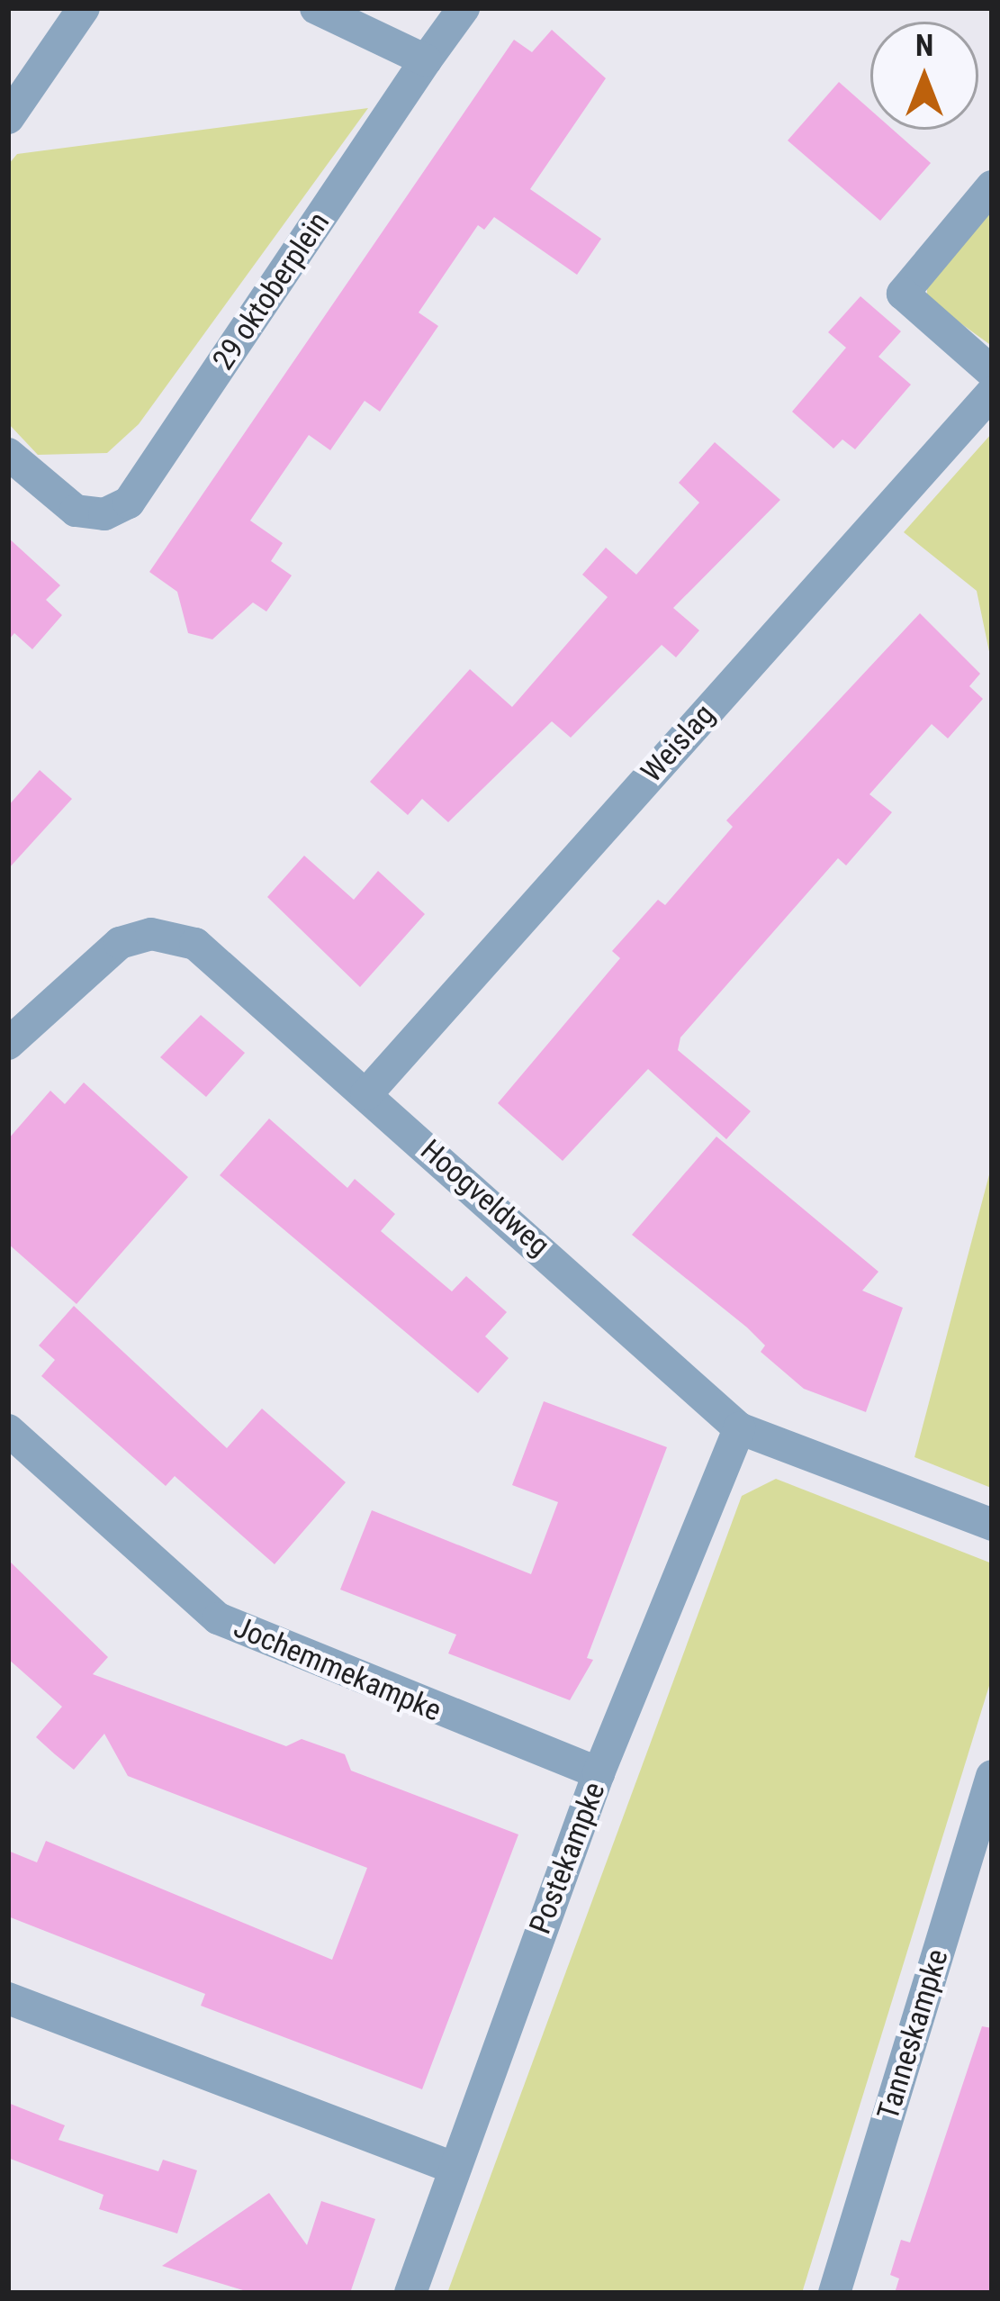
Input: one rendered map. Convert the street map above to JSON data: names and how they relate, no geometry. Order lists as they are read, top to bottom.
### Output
{
  "streets": {
    "street": [
      "29 oktoberplein",
      "Weislag",
      "Hoogveldweg",
      "Jochemmekampke",
      "Postekampke",
      "Tanneskampke"
    ]
  },
  "crossings": [
    ["Weislag", "Hoogveldweg"],
    ["Hoogveldweg", "Postekampke"],
    ["Jochemmekampke", "Postekampke"]
  ],
  "north": "top"
}
